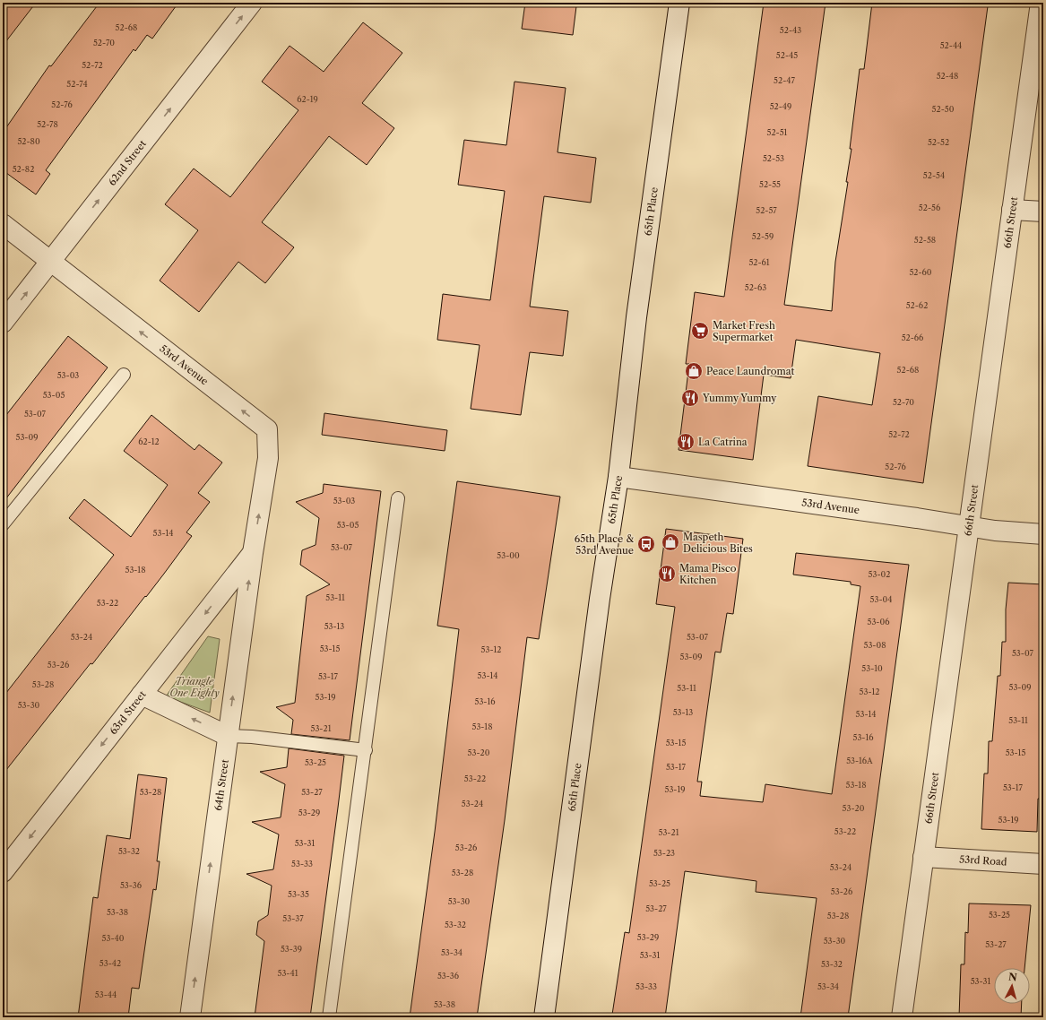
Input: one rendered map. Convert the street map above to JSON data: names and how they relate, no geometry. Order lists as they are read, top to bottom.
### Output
{
  "streets": {
    "street": [
      "62nd Street",
      "65th Place",
      "66th Street",
      "53rd Avenue",
      "63rd Street",
      "64th Street",
      "53rd Road"
    ]
  },
  "crossings": [
    ["62nd Street", "53rd Avenue"],
    ["65th Place", "53rd Avenue"],
    ["66th Street", "53rd Avenue"],
    ["66th Street", "53rd Road"],
    ["53rd Avenue", "63rd Street"],
    ["53rd Avenue", "64th Street"],
    ["63rd Street", "64th Street"]
  ],
  "one_way": [
    "62nd Street",
    "53rd Avenue",
    "63rd Street",
    "64th Street"
  ],
  "parks": ["Triangle One Eighty"],
  "places": {
    "supermarket": ["Market Fresh Supermarket"],
    "shop": ["Peace Laundromat", "Maspeth Delicious Bites"],
    "restaurant": ["Yummy Yummy", "La Catrina", "Mama Pisco Kitchen"],
    "bus stop": ["65th Place & 53rd Avenue"]
  },
  "house_numbers": [
    "52-68",
    "52-43",
    "52-70",
    "52-44",
    "52-45",
    "52-72",
    "52-48",
    "52-47",
    "52-74",
    "62-19",
    "52-76",
    "52-49",
    "52-50",
    "52-78",
    "52-51",
    "52-80",
    "52-52",
    "52-53",
    "52-82",
    "52-54",
    "52-55",
    "52-56",
    "52-57",
    "52-59",
    "52-58",
    "52-61",
    "52-60",
    "52-63",
    "52-62",
    "52-66",
    "52-68",
    "53-03",
    "53-05",
    "52-70",
    "53-07",
    "52-72",
    "53-09",
    "62-12",
    "52-76",
    "53-03",
    "53-05",
    "53-14",
    "53-07",
    "53-00",
    "53-18",
    "53-02",
    "53-11",
    "53-04",
    "53-22",
    "53-06",
    "53-13",
    "53-24",
    "53-07",
    "53-08",
    "53-15",
    "53-12",
    "53-07",
    "53-09",
    "53-26",
    "53-10",
    "53-14",
    "53-17",
    "53-28",
    "53-09",
    "53-11",
    "53-12",
    "53-19",
    "53-16",
    "53-30",
    "53-13",
    "53-14",
    "53-11",
    "53-18",
    "53-21",
    "53-16",
    "53-15",
    "53-20",
    "53-15",
    "53-16A",
    "53-25",
    "53-17",
    "53-22",
    "53-18",
    "53-17",
    "53-19",
    "53-28",
    "53-27",
    "53-24",
    "53-20",
    "53-29",
    "53-19",
    "53-22",
    "53-21",
    "53-31",
    "53-26",
    "53-32",
    "53-23",
    "53-33",
    "53-24",
    "53-28",
    "53-25",
    "53-36",
    "53-26",
    "53-35",
    "53-30",
    "53-27",
    "53-38",
    "53-25",
    "53-28",
    "53-37",
    "53-32",
    "53-29",
    "53-40",
    "53-30",
    "53-27",
    "53-39",
    "53-34",
    "53-31",
    "53-42",
    "53-32",
    "53-41",
    "53-36",
    "53-31",
    "53-33",
    "53-34",
    "53-44",
    "53-38"
  ],
  "north": "top"
}
